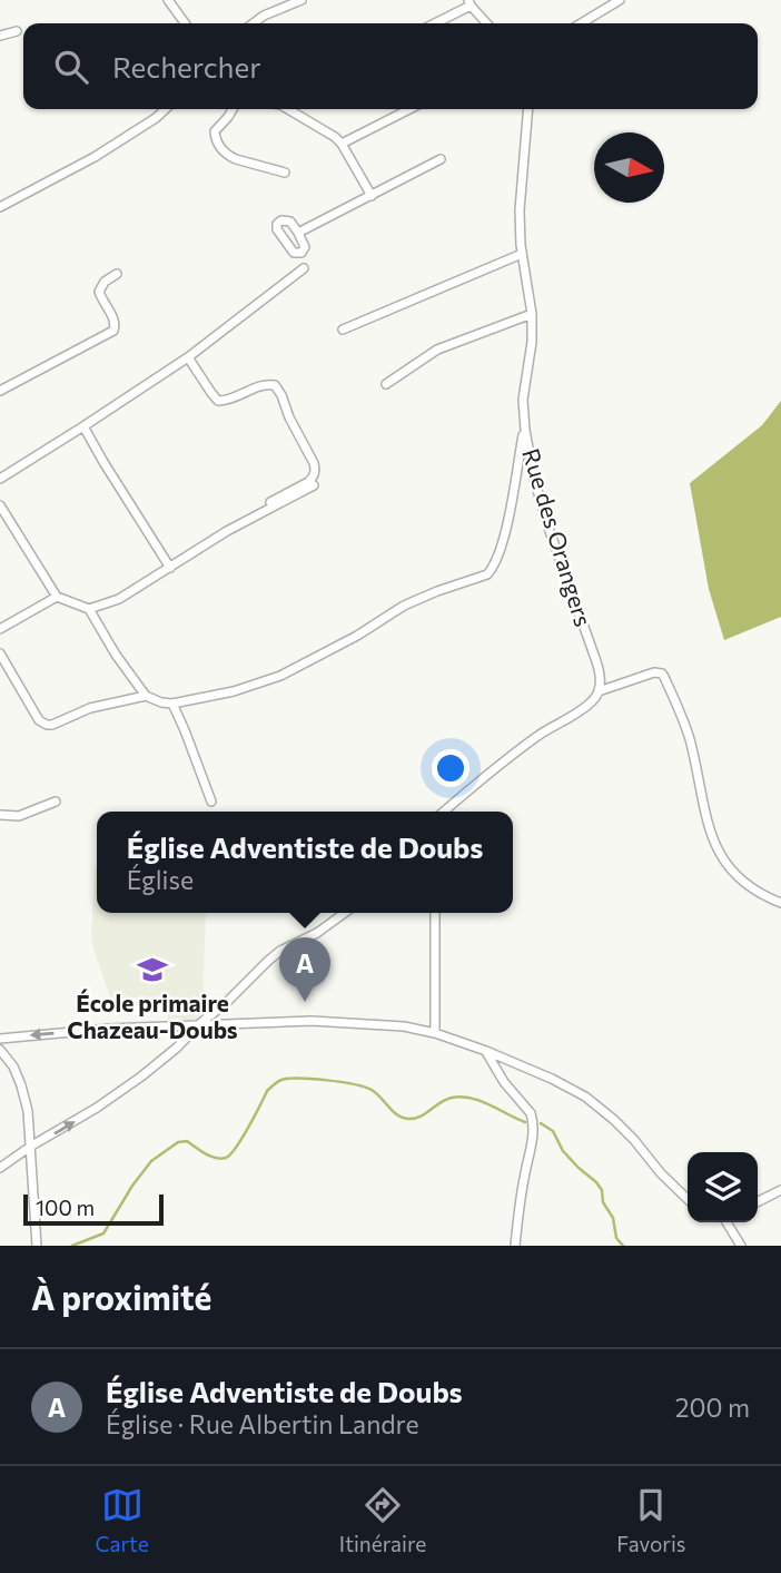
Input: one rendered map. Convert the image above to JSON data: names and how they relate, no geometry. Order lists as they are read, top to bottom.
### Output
{
  "streets": {
    "street": ["Rue des Orangers"]
  },
  "places": {
    "school or university": ["École primaire Chazeau-Doubs"]
  },
  "scale_bar": "100 m",
  "north": "right",
  "page": {
    "search": "Rechercher",
    "popup": ["Église Adventiste de Doubs", "Église"],
    "pins": "A",
    "scale": "100 m",
    "heading": "À proximité",
    "list": [
      {
        "mark": "A",
        "name": "Église Adventiste de Doubs",
        "note": "Église · Rue Albertin Landre",
        "value": "200 m"
      }
    ],
    "nav": ["Carte", "Itinéraire", "Favoris"]
  }
}
